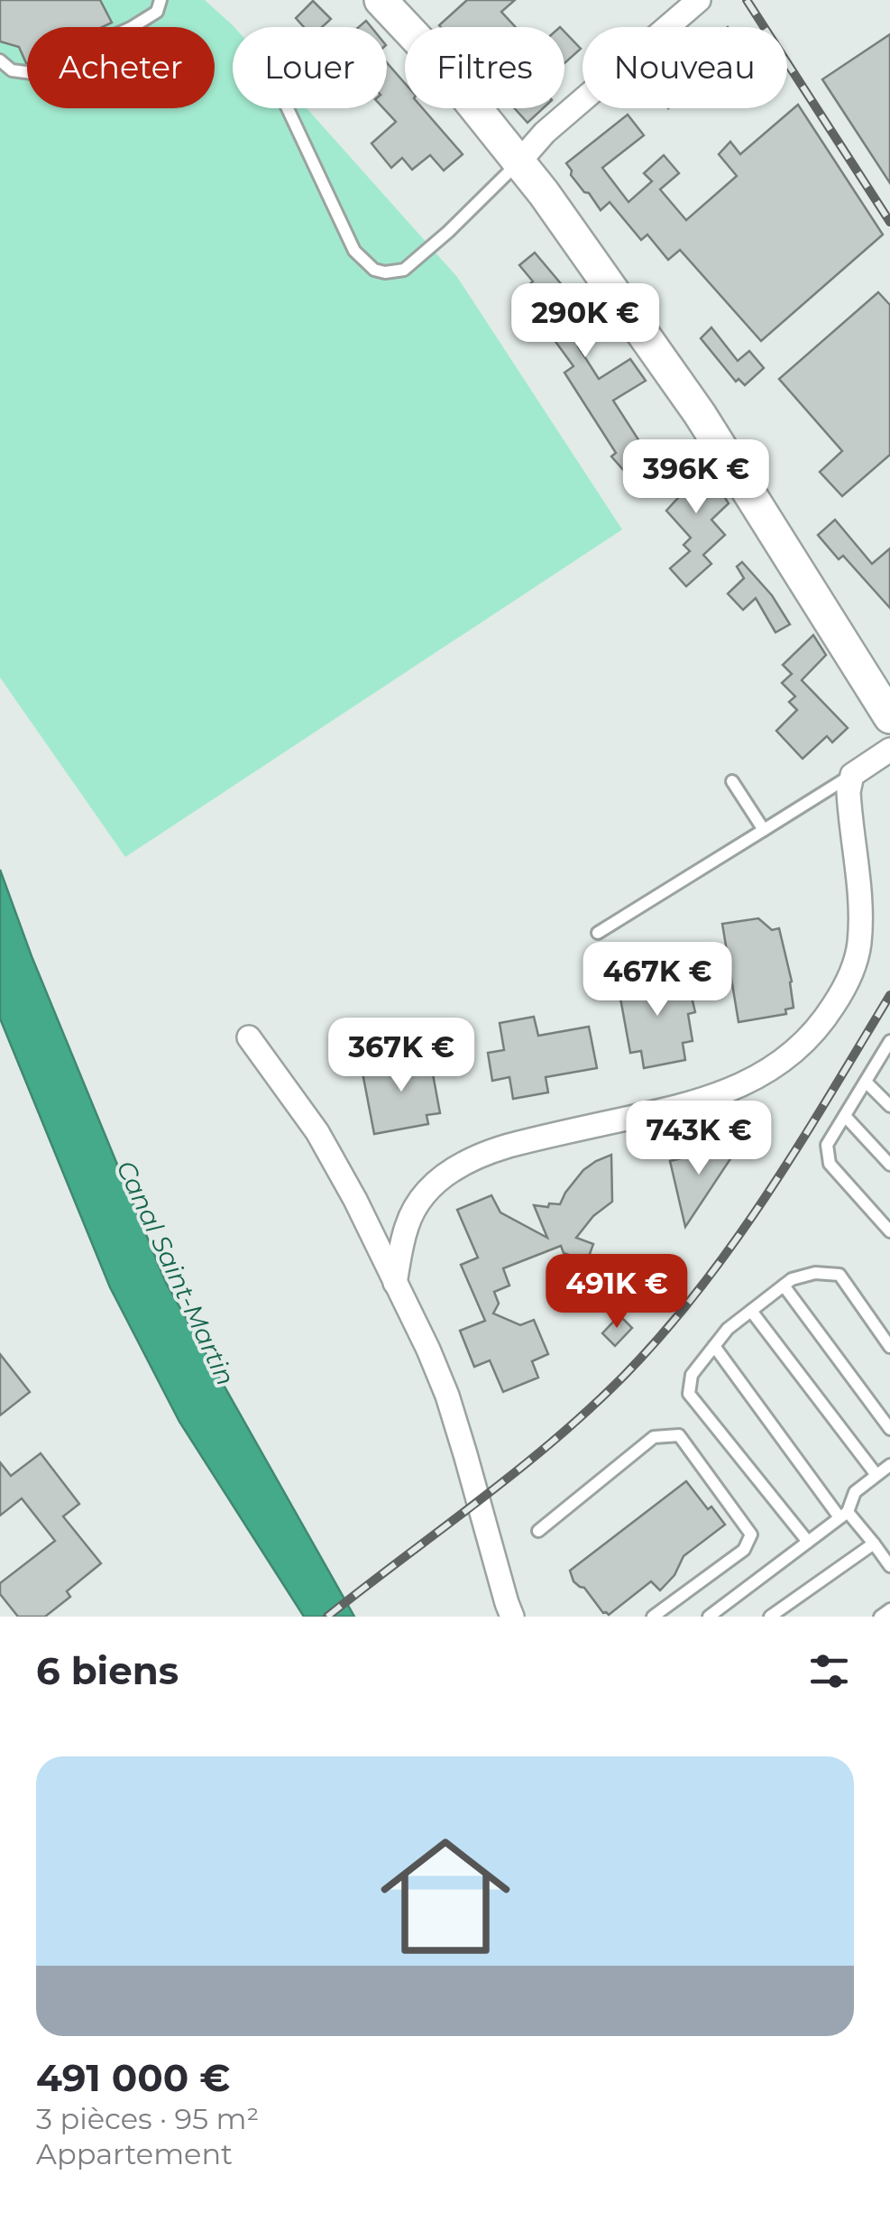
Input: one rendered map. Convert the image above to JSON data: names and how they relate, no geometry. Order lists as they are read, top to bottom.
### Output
{
  "water": ["Canal Saint-Martin"],
  "page": {
    "chip": [
      "Acheter",
      "Louer",
      "Filtres",
      "Nouveau"
    ],
    "price": [
      "290K €",
      "396K €",
      "467K €",
      "367K €",
      "743K €",
      "491K €"
    ],
    "heading": "6 biens",
    "list": [
      {
        "name": "491 000 €",
        "note": "3 pièces · 95 m² · Appartement"
      }
    ]
  }
}
